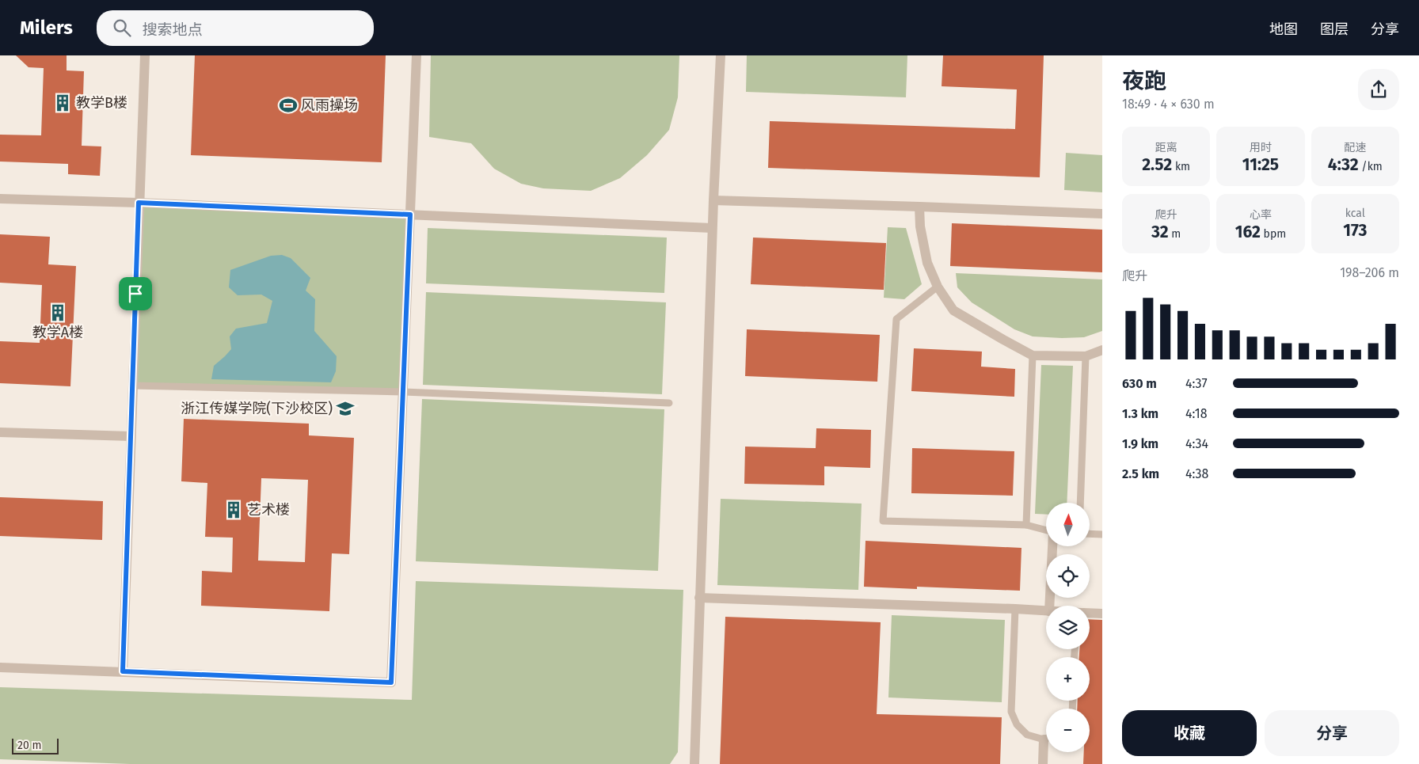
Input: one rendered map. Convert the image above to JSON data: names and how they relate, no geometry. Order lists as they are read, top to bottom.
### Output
{
  "places": {
    "building": ["教学B楼", "教学A楼", "艺术楼"],
    "sports": ["风雨操场"],
    "school or university": ["浙江传媒学院(下沙校区)"]
  },
  "scale_bar": "20 m",
  "north": "top",
  "page": {
    "header": "Milers",
    "search": "搜索地点",
    "nav": ["地图", "图层", "分享"],
    "heading": ["夜跑", "18:49 · 4 × 630 m"],
    "stats": [
      ["距离", "2.52 km"],
      ["用时", "11:25"],
      ["配速", "4:32 /km"],
      ["爬升", "32 m"],
      ["心率", "162 bpm"],
      ["kcal", "173"]
    ],
    "chart": ["爬升", "198–206 m"],
    "list": [
      {
        "name": "630 m",
        "note": "4:37"
      },
      {
        "name": "1.3 km",
        "note": "4:18"
      },
      {
        "name": "1.9 km",
        "note": "4:34"
      },
      {
        "name": "2.5 km",
        "note": "4:38"
      }
    ],
    "map_buttons": ["+", "−"],
    "buttons": ["收藏", "分享"],
    "scale": "20 m"
  }
}
